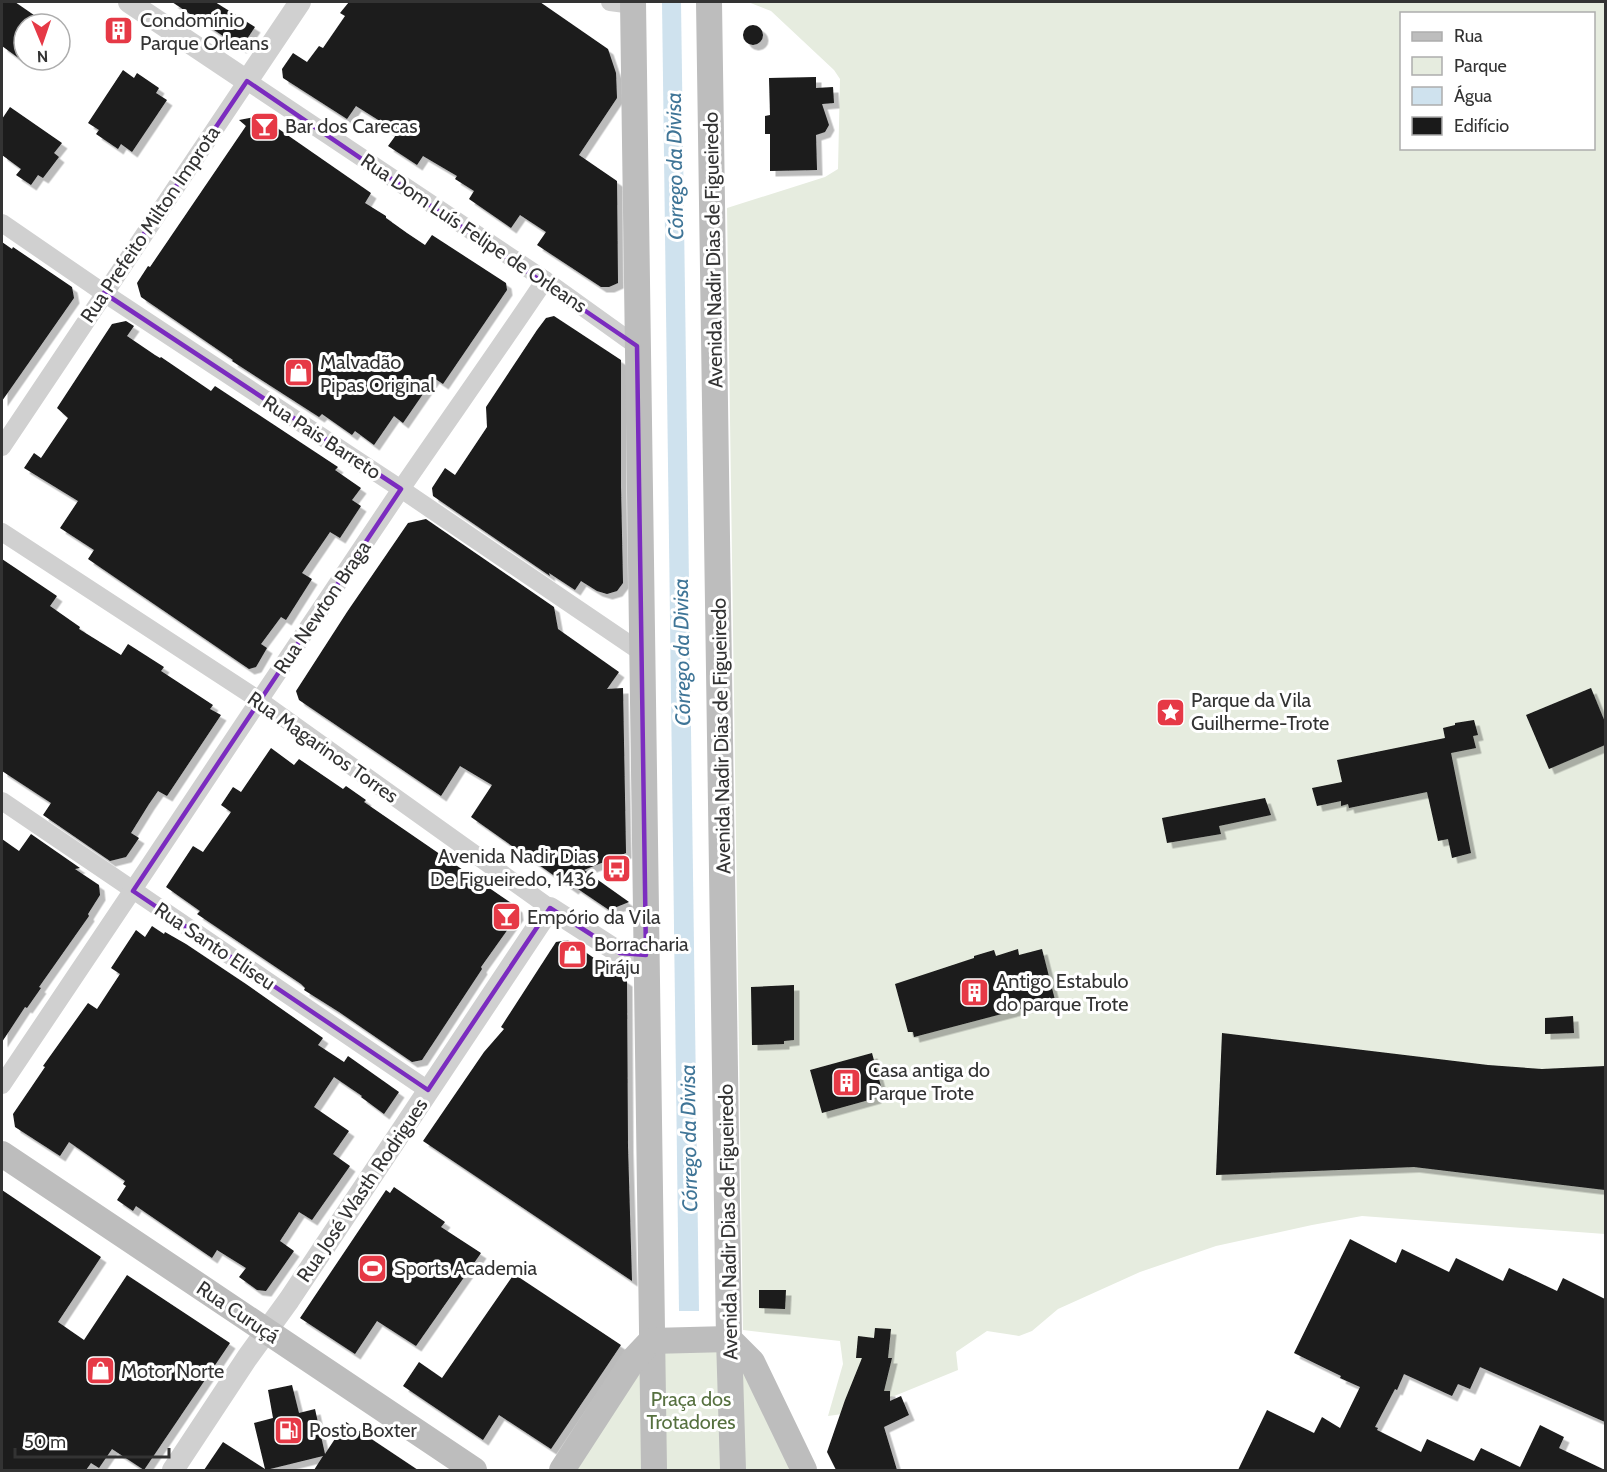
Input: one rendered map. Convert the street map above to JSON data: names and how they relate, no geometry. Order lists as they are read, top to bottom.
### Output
{
  "streets": {
    "main road": ["Avenida Nadir Dias de Figueiredo", "Rua Curuçá"],
    "street": [
      "Rua Prefeito Milton Improta",
      "Rua Dom Luís Felipe de Orleans",
      "Rua Pais Barreto",
      "Rua Newton Braga",
      "Rua Magarinos Torres",
      "Rua Santo Eliseu",
      "Rua José Wasth Rodrigues"
    ]
  },
  "crossings": [
    ["Rua Prefeito Milton Improta", "Rua Dom Luís Felipe de Orleans"],
    ["Rua Prefeito Milton Improta", "Rua Pais Barreto"],
    ["Rua Dom Luís Felipe de Orleans", "Rua Newton Braga"],
    ["Rua Pais Barreto", "Rua Newton Braga"],
    ["Rua Newton Braga", "Rua Magarinos Torres"],
    ["Rua Newton Braga", "Rua Santo Eliseu"],
    ["Rua Magarinos Torres", "Rua José Wasth Rodrigues"],
    ["Rua Santo Eliseu", "Rua José Wasth Rodrigues"],
    ["Rua José Wasth Rodrigues", "Rua Curuçá"]
  ],
  "water": ["Córrego da Divisa"],
  "parks": ["Praça dos Trotadores"],
  "places": {
    "building": ["Condomínio Parque Orleans", "Antigo Estabulo do parque Trote", "Casa antiga do Parque Trote"],
    "bar": ["Bar dos Carecas", "Empório da Vila"],
    "shop": ["Malvadão Pipas Original", "Borracharia Piráju", "Motor Norte"],
    "place": ["Parque da Vila Guilherme-Trote"],
    "bus stop": ["Avenida Nadir Dias De Figueiredo, 1436"],
    "sports": ["Sports Academia"],
    "fuel station": ["Posto Boxter"]
  },
  "legend": [
    "Rua",
    "Parque",
    "Água",
    "Edifício"
  ],
  "scale_bar": "50 m",
  "north": "bottom"
}
